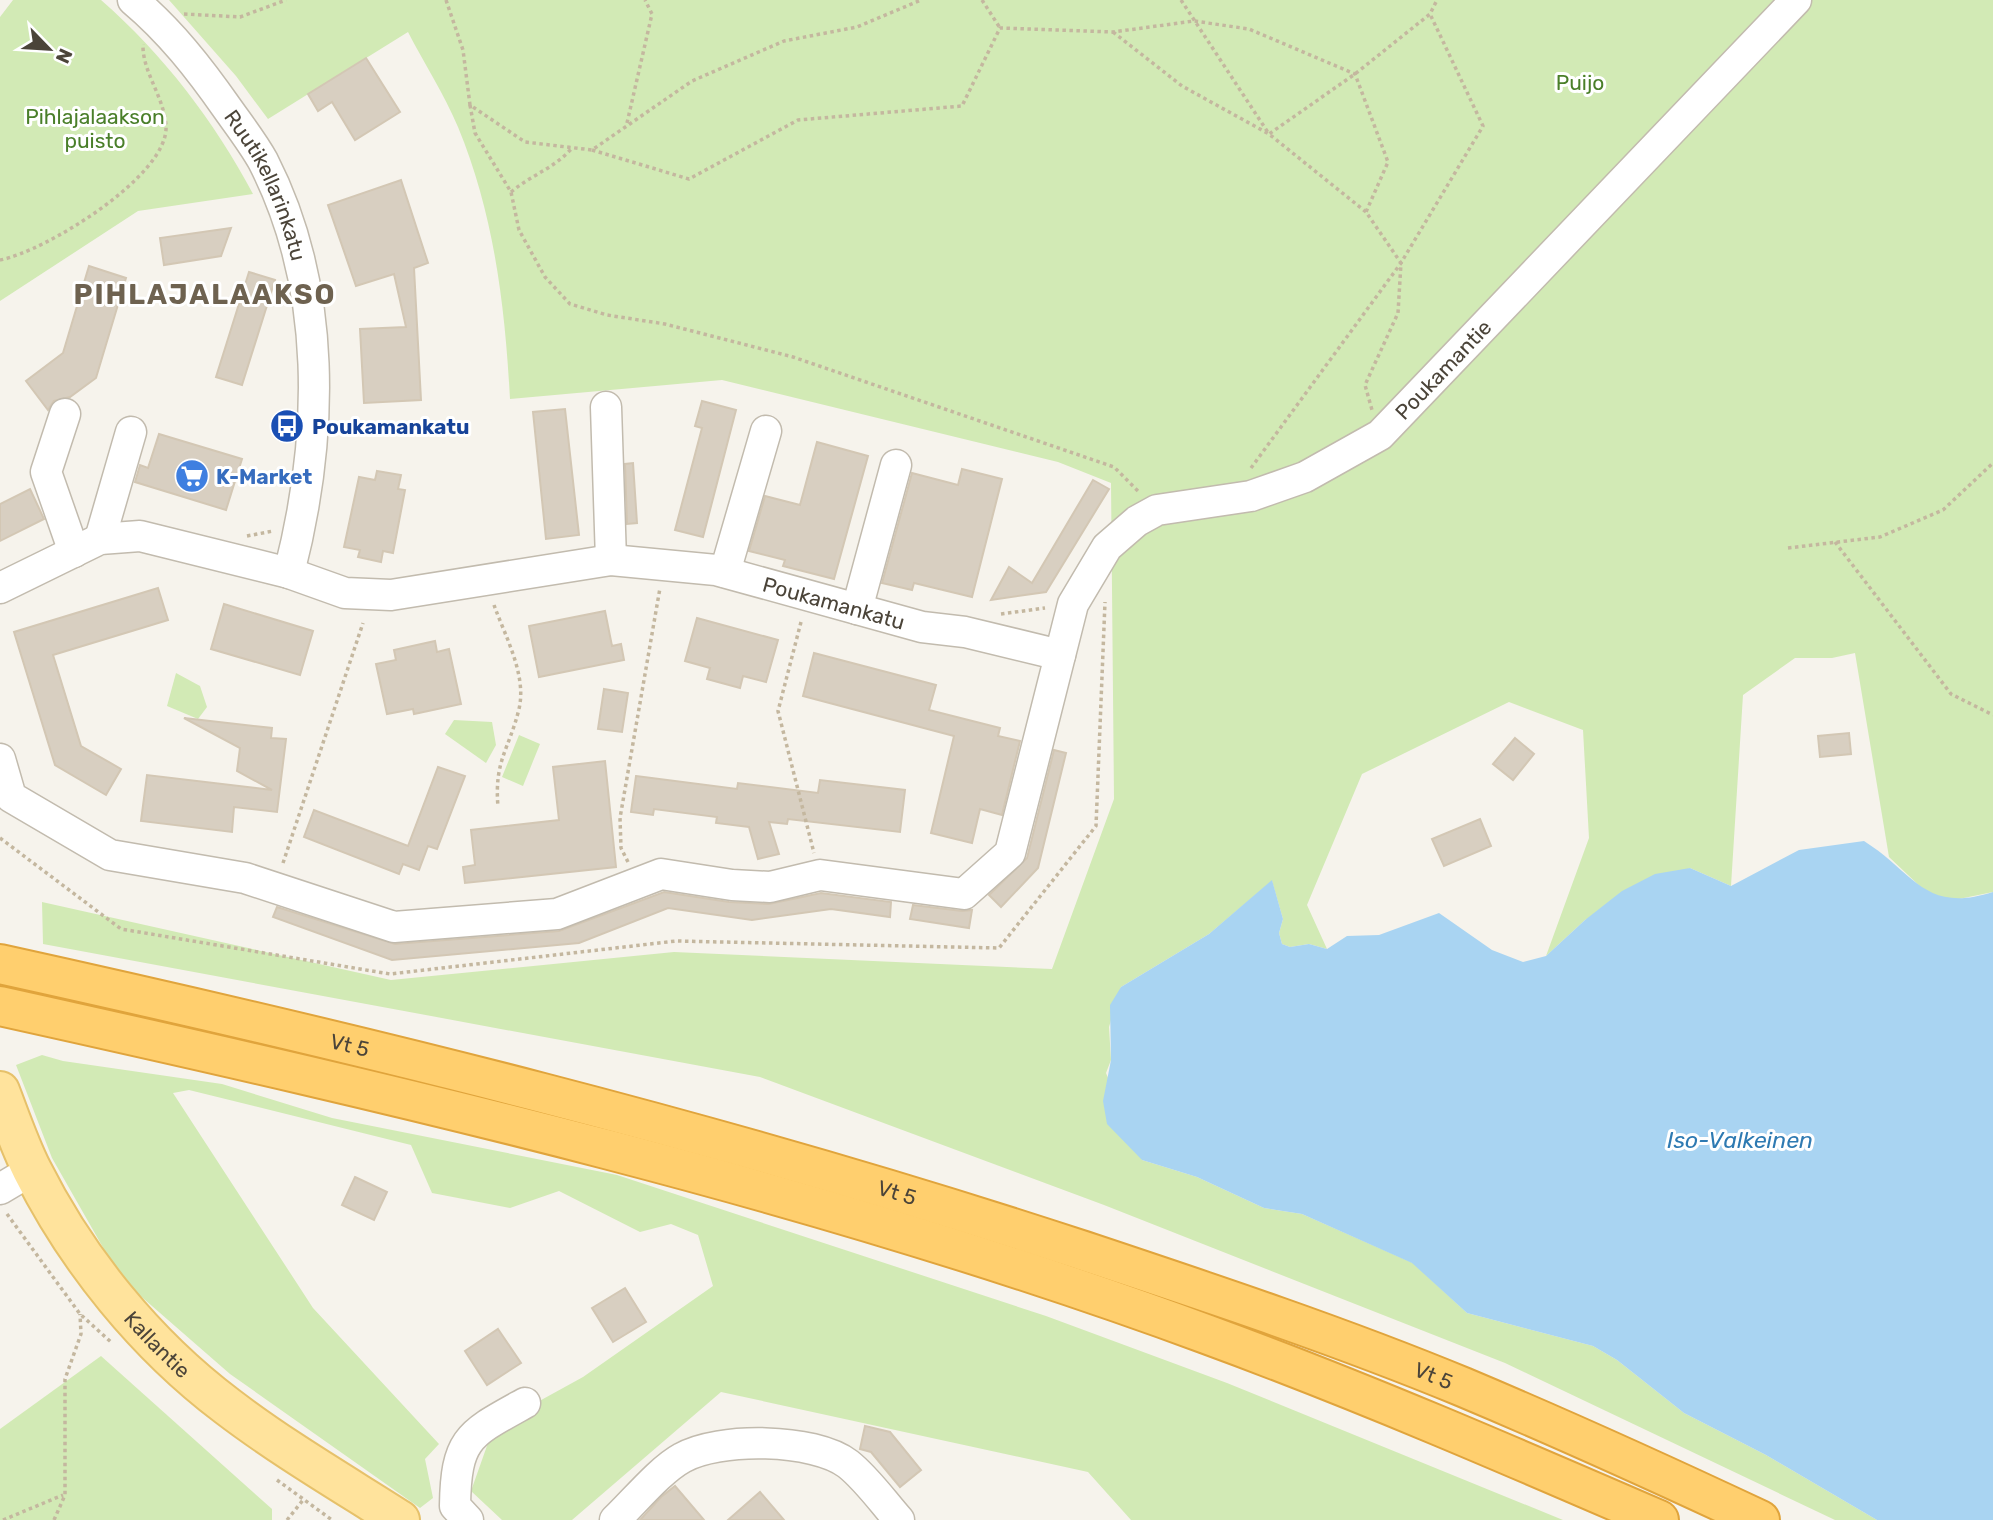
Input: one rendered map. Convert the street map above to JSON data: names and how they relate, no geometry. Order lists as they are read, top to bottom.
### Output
{
  "streets": {
    "highway": ["Vt 5"],
    "main road": ["Kallantie"],
    "street": ["Ruutikellarinkatu", "Poukamantie", "Poukamankatu"]
  },
  "crossings": [
    ["Ruutikellarinkatu", "Poukamankatu"],
    ["Poukamantie", "Poukamankatu"]
  ],
  "districts": ["PIHLAJALAAKSO"],
  "water": ["Iso-Valkeinen"],
  "parks": ["Puijo", "Pihlajalaakson puisto"],
  "places": {
    "bus stop": ["Poukamankatu"],
    "supermarket": ["K-Market"]
  },
  "north": "bottom right"
}
